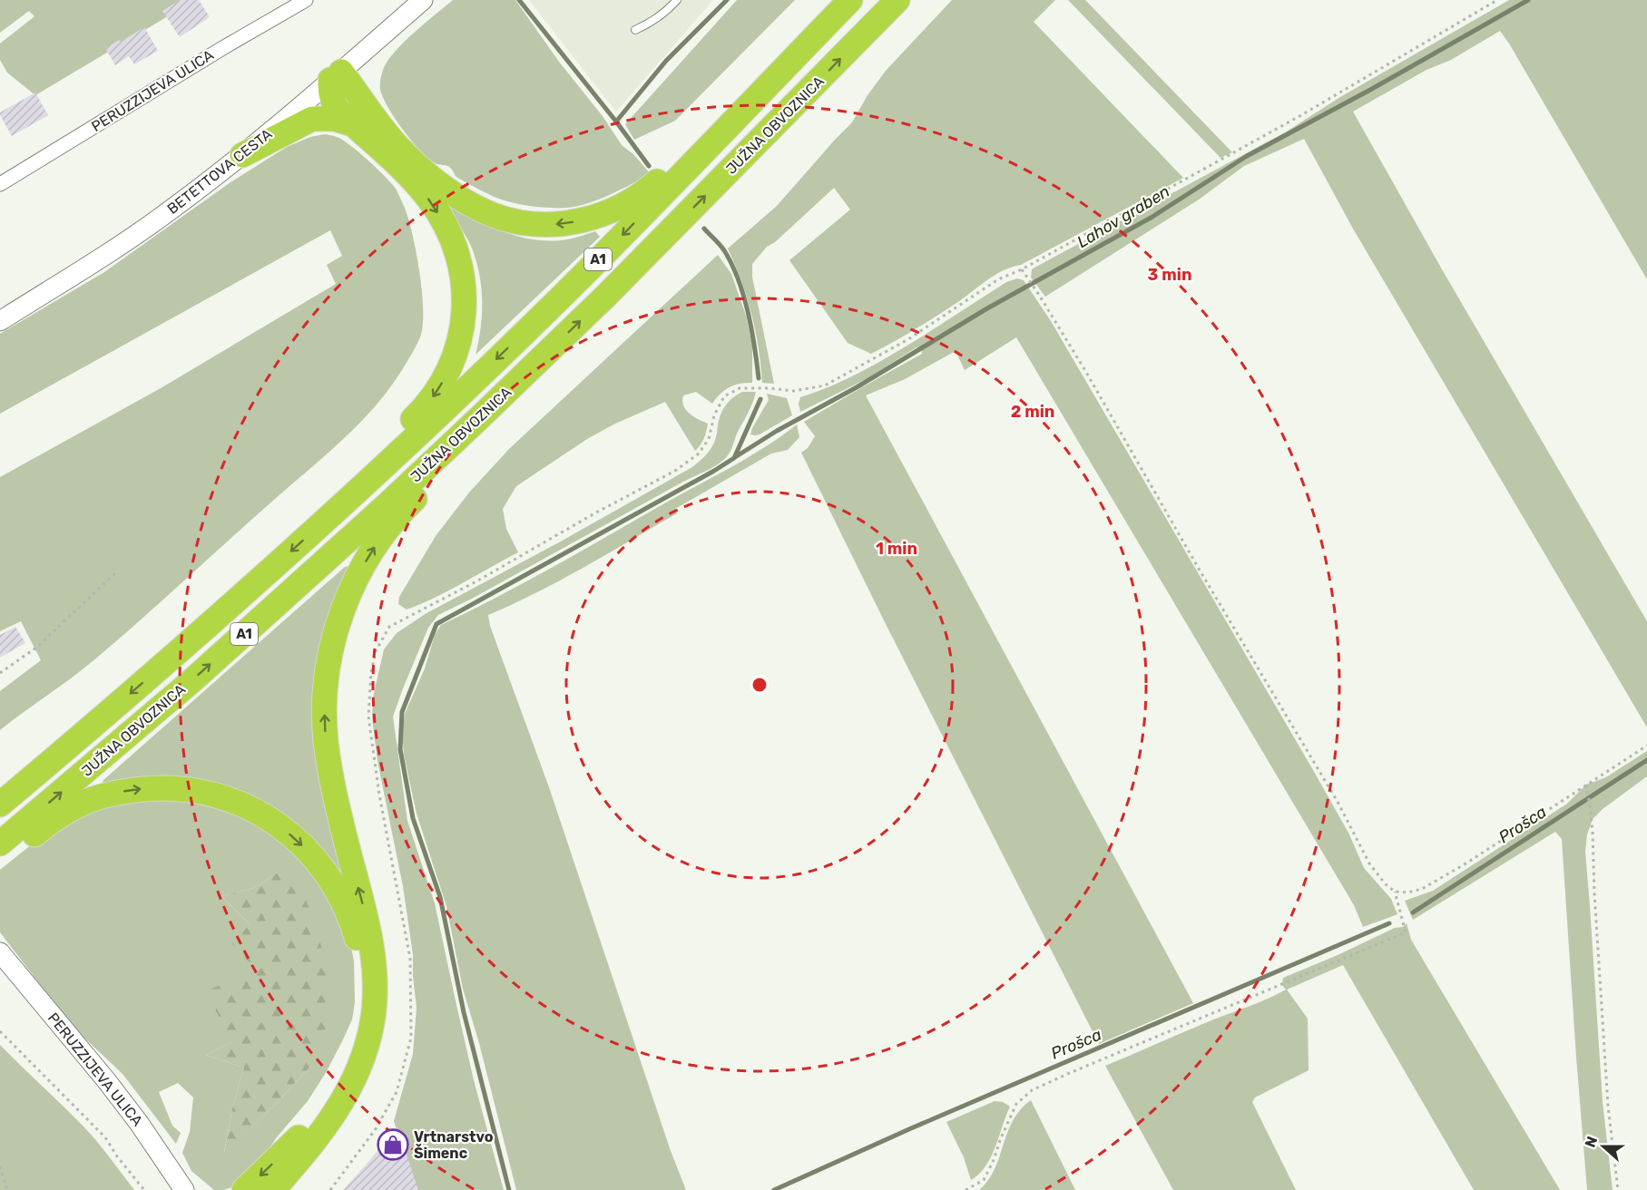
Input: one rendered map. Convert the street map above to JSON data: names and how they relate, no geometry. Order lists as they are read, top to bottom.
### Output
{
  "streets": {
    "highway": ["JUŽNA OBVOZNICA", "A1"],
    "street": ["PERUZZIJEVA ULICA", "BETETTOVA CESTA"]
  },
  "water": ["Lahov graben", "Prošca"],
  "places": {
    "shop": ["Vrtnarstvo Šimenc"]
  },
  "north": "left",
  "rings": ["3 min", "2 min", "1 min"]
}
